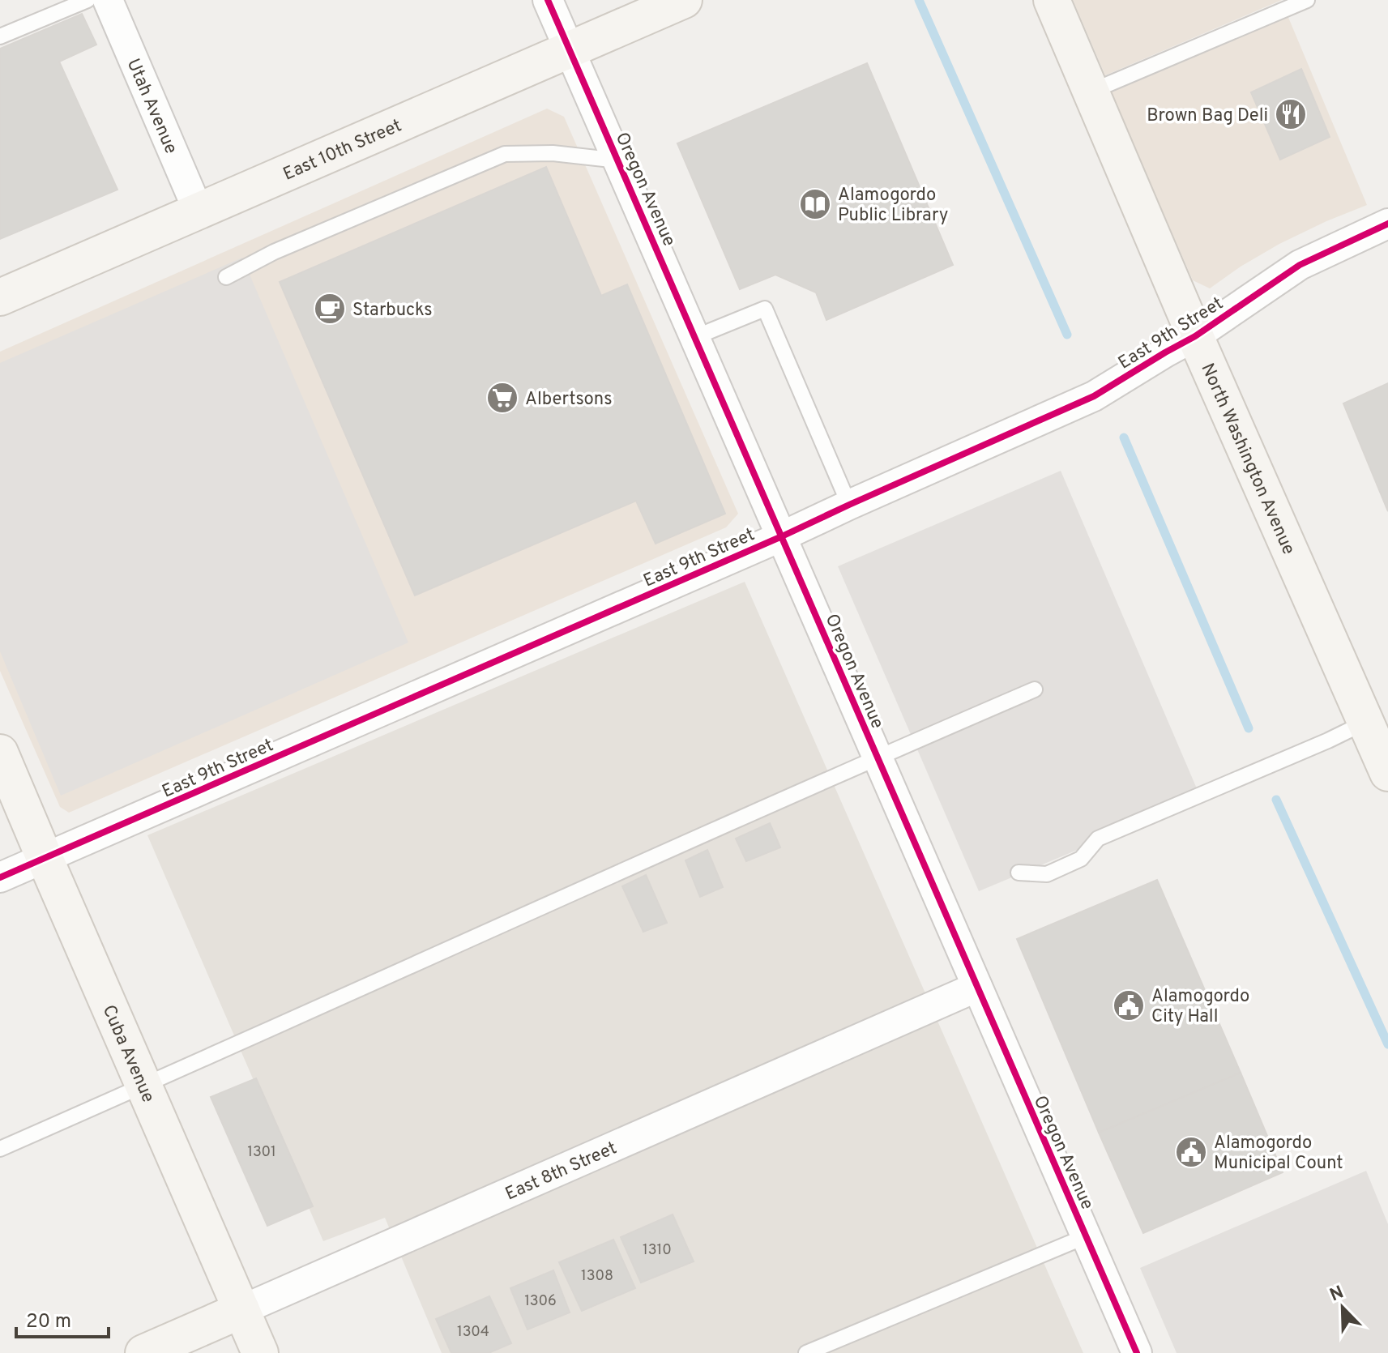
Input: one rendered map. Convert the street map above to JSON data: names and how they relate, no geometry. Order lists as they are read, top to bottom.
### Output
{
  "streets": {
    "main road": [
      "East 10th Street",
      "North Washington Avenue",
      "Cuba Avenue",
      "East 8th Street"
    ],
    "street": ["Utah Avenue", "Oregon Avenue", "East 9th Street"]
  },
  "crossings": [
    ["Utah Avenue", "East 10th Street"],
    ["East 10th Street", "Oregon Avenue"],
    ["Oregon Avenue", "East 9th Street"],
    ["Oregon Avenue", "East 8th Street"],
    ["East 9th Street", "North Washington Avenue"],
    ["East 9th Street", "Cuba Avenue"],
    ["Cuba Avenue", "East 8th Street"]
  ],
  "places": {
    "restaurant": ["Brown Bag Deli"],
    "library": ["Alamogordo Public Library"],
    "cafe": ["Starbucks"],
    "supermarket": ["Albertsons"],
    "public building": ["Alamogordo City Hall", "Alamogordo Municipal Count"]
  },
  "house_numbers": [
    "1301",
    "1310",
    "1308",
    "1306",
    "1304"
  ],
  "scale_bar": "20 m",
  "north": "top left"
}
